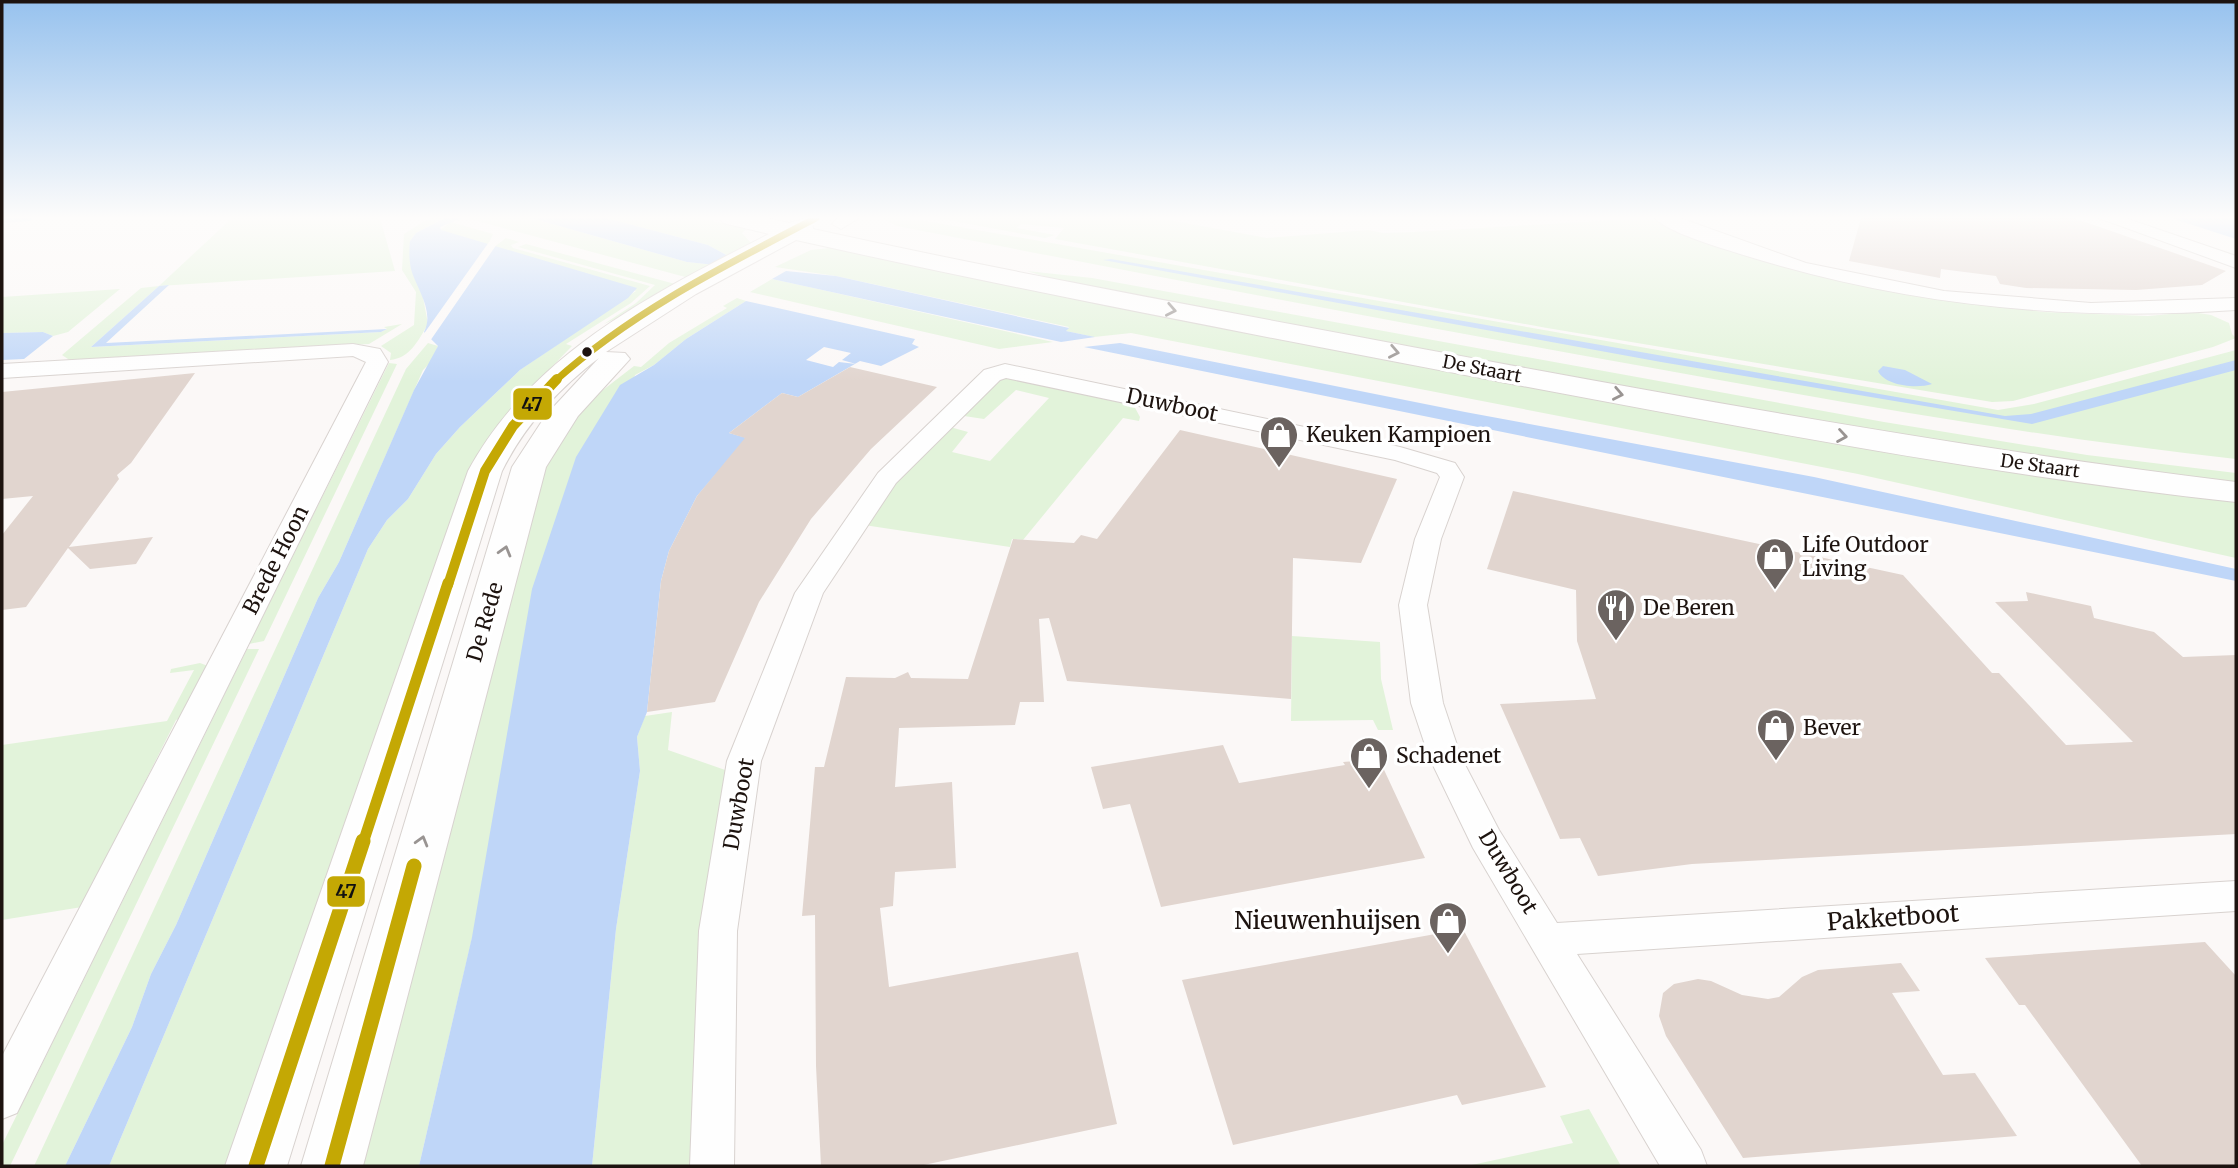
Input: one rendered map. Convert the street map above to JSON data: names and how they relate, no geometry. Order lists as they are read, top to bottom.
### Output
{
  "streets": {
    "main road": ["De Staart", "De Rede"],
    "street": ["Duwboot", "Brede Hoon", "Pakketboot"]
  },
  "crossings": [
    ["Duwboot", "Pakketboot"]
  ],
  "places": {
    "shop": [
      "Keuken Kampioen",
      "Life Outdoor Living",
      "Bever",
      "Schadenet",
      "Nieuwenhuijsen"
    ],
    "restaurant": ["De Beren"]
  },
  "lines": ["transit line 47"]
}
